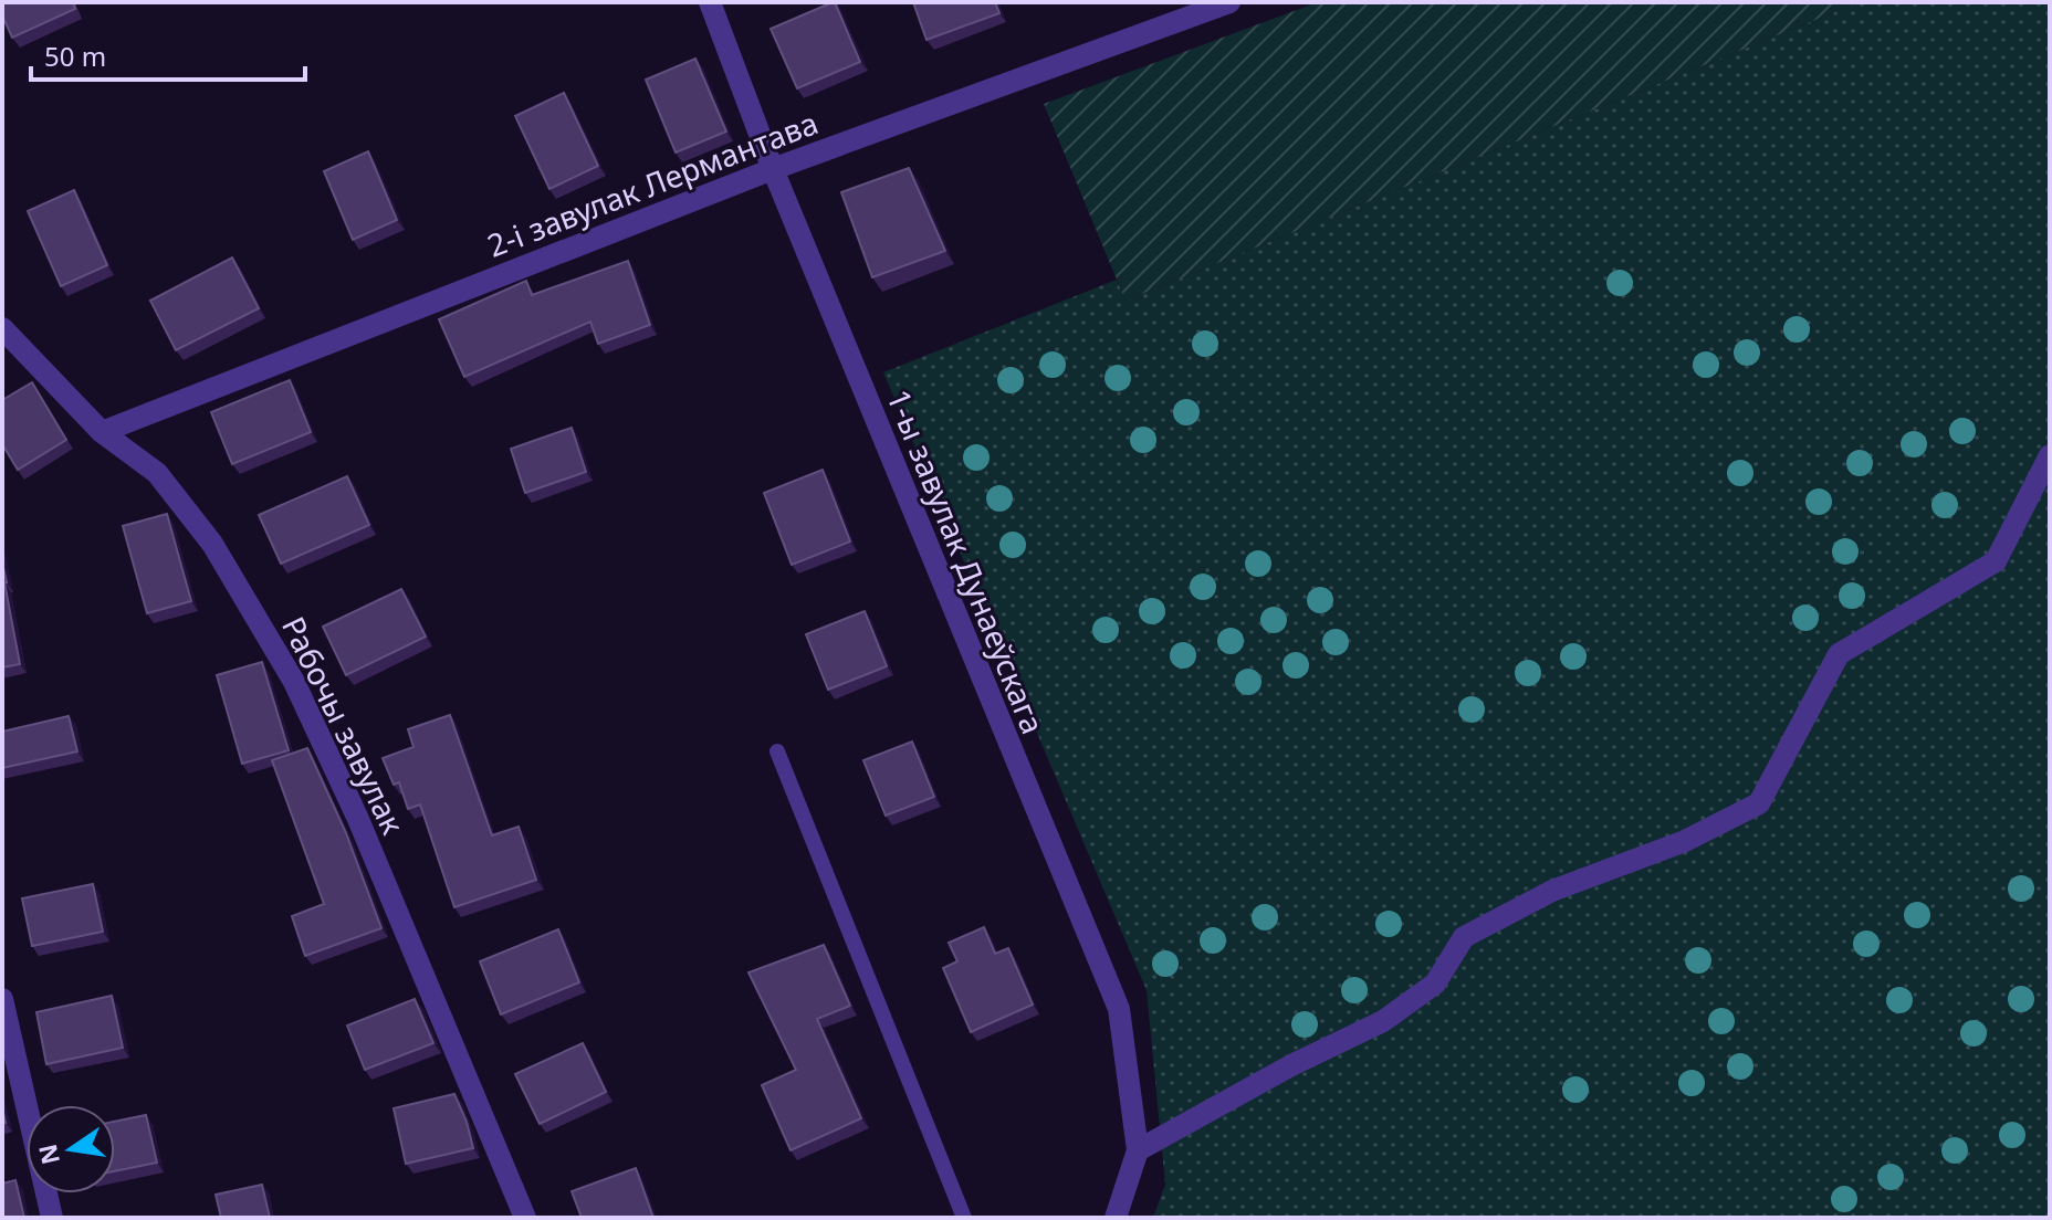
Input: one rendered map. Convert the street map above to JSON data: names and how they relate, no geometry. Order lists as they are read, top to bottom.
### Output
{
  "streets": {
    "street": ["2-і завулак Лермантава", "1-ы завулак Дунаеўскага", "Рабочы завулак"]
  },
  "crossings": [
    ["2-і завулак Лермантава", "1-ы завулак Дунаеўскага"],
    ["2-і завулак Лермантава", "Рабочы завулак"]
  ],
  "scale_bar": "50 m",
  "north": "left"
}
